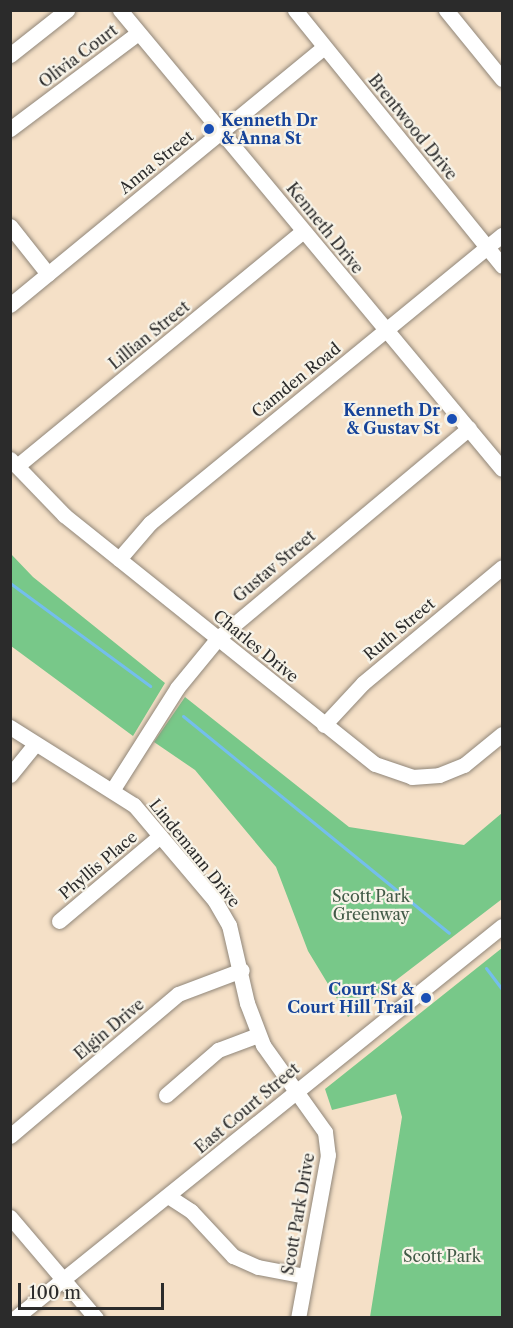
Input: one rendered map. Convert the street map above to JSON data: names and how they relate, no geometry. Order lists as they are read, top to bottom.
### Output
{
  "streets": {
    "street": [
      "Olivia Court",
      "Brentwood Drive",
      "Anna Street",
      "Kenneth Drive",
      "Lillian Street",
      "Camden Road",
      "Gustav Street",
      "Ruth Street",
      "Charles Drive",
      "Lindemann Drive",
      "Phyllis Place",
      "Elgin Drive",
      "East Court Street",
      "Scott Park Drive"
    ]
  },
  "crossings": [
    ["Olivia Court", "Kenneth Drive"],
    ["Brentwood Drive", "Anna Street"],
    ["Brentwood Drive", "Camden Road"],
    ["Anna Street", "Kenneth Drive"],
    ["Kenneth Drive", "Lillian Street"],
    ["Kenneth Drive", "Camden Road"],
    ["Kenneth Drive", "Gustav Street"],
    ["Lillian Street", "Charles Drive"],
    ["Camden Road", "Charles Drive"],
    ["Gustav Street", "Charles Drive"],
    ["Gustav Street", "Lindemann Drive"],
    ["Ruth Street", "Charles Drive"],
    ["Lindemann Drive", "Phyllis Place"],
    ["Lindemann Drive", "Elgin Drive"],
    ["Lindemann Drive", "East Court Street"],
    ["Lindemann Drive", "Scott Park Drive"],
    ["East Court Street", "Scott Park Drive"]
  ],
  "parks": ["Scott Park Greenway", "Scott Park"],
  "places": ["Kenneth Dr & Anna St", "Kenneth Dr & Gustav St", "Court St & Court Hill Trail"],
  "scale_bar": "100 m"
}
